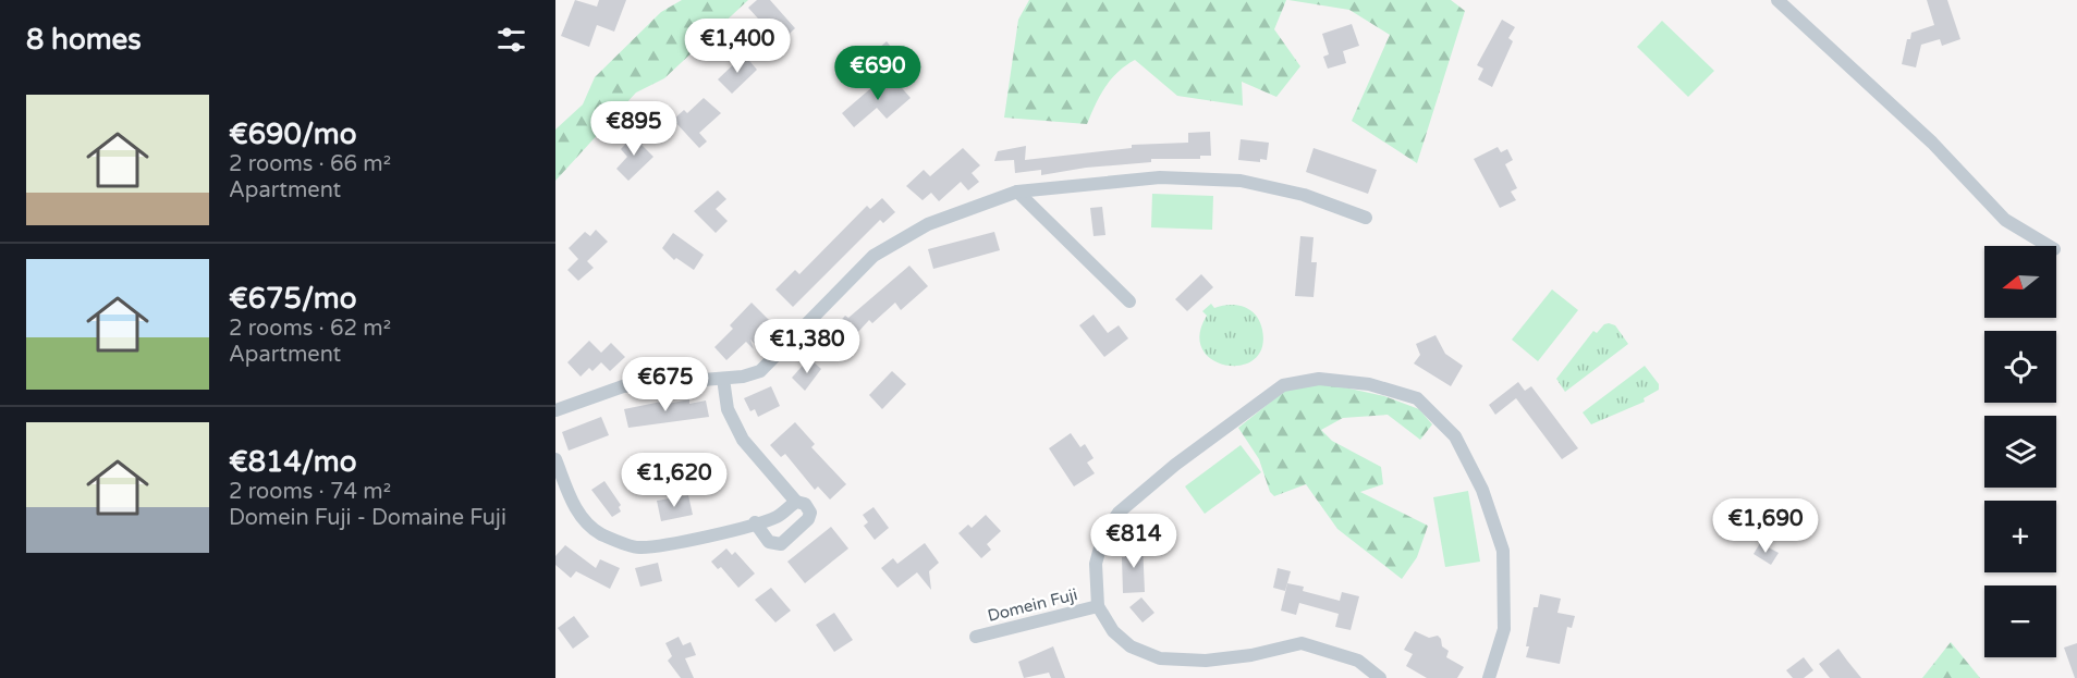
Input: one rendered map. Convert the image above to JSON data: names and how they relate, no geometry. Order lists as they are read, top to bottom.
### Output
{
  "streets": {
    "street": ["Domein Fuji"]
  },
  "north": "left",
  "page": {
    "heading": "8 homes",
    "price": [
      "€1,400",
      "€690",
      "€895",
      "€1,380",
      "€675",
      "€1,620",
      "€1,690",
      "€814"
    ],
    "list": [
      {
        "name": "€690/mo",
        "note": "2 rooms · 66 m² · Apartment"
      },
      {
        "name": "€675/mo",
        "note": "2 rooms · 62 m² · Apartment"
      },
      {
        "name": "€814/mo",
        "note": "2 rooms · 74 m² · Domein Fuji - Domaine Fuji"
      }
    ],
    "map_buttons": ["+", "−"]
  }
}
